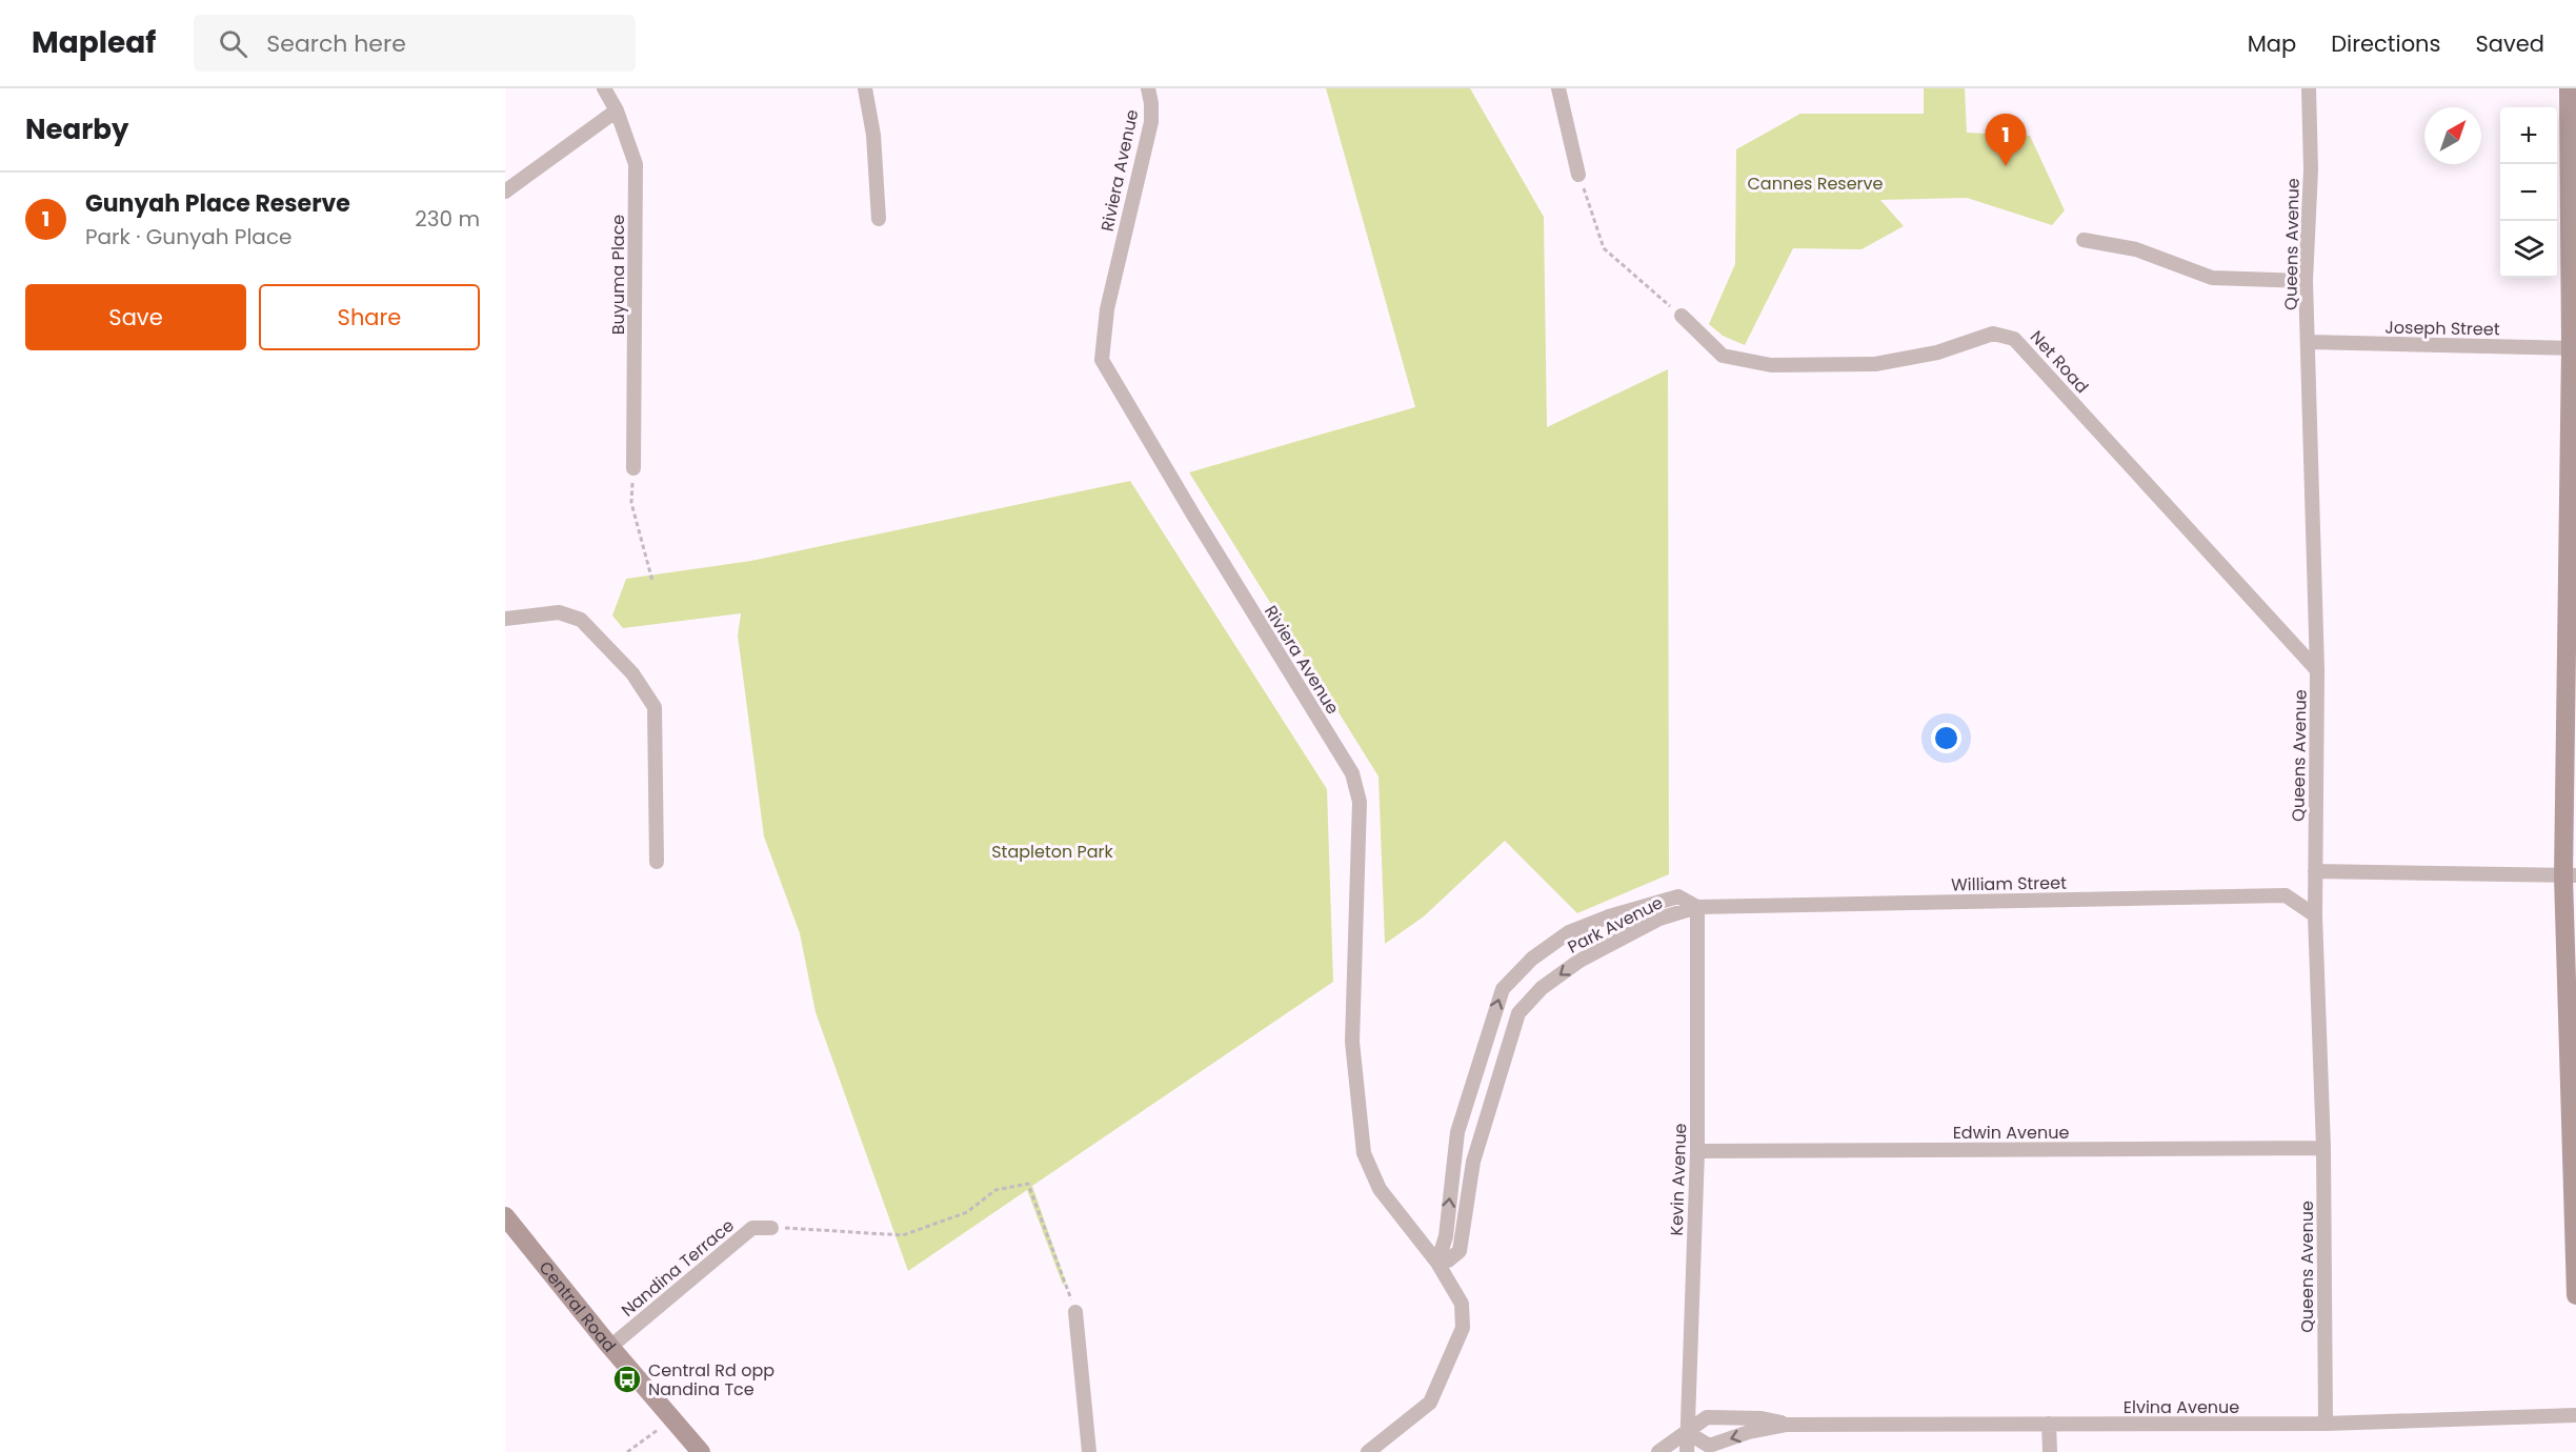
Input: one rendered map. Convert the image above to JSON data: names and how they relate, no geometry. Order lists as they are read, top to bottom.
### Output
{
  "streets": {
    "street": [
      "Riviera Avenue",
      "Queens Avenue",
      "Buyuma Place",
      "Joseph Street",
      "Net Road",
      "William Street",
      "Park Avenue",
      "Edwin Avenue",
      "Kevin Avenue",
      "Nandina Terrace",
      "Central Road",
      "Elvina Avenue"
    ]
  },
  "crossings": [
    ["Riviera Avenue", "Park Avenue"],
    ["Queens Avenue", "Joseph Street"],
    ["Queens Avenue", "Net Road"],
    ["Queens Avenue", "William Street"],
    ["Queens Avenue", "Edwin Avenue"],
    ["Queens Avenue", "Elvina Avenue"],
    ["William Street", "Park Avenue"],
    ["William Street", "Kevin Avenue"],
    ["Park Avenue", "Kevin Avenue"],
    ["Edwin Avenue", "Kevin Avenue"],
    ["Kevin Avenue", "Elvina Avenue"],
    ["Nandina Terrace", "Central Road"]
  ],
  "parks": ["Cannes Reserve", "Stapleton Park"],
  "places": {
    "bus stop": ["Central Rd opp Nandina Tce"]
  },
  "north": "top right",
  "page": {
    "header": "Mapleaf",
    "search": "Search here",
    "nav": ["Map", "Directions", "Saved"],
    "heading": "Nearby",
    "map_buttons": ["+", "−"],
    "pins": "1",
    "list": [
      {
        "mark": "1",
        "name": "Gunyah Place Reserve",
        "note": "Park · Gunyah Place",
        "value": "230 m"
      }
    ],
    "buttons": ["Save", "Share"]
  }
}
